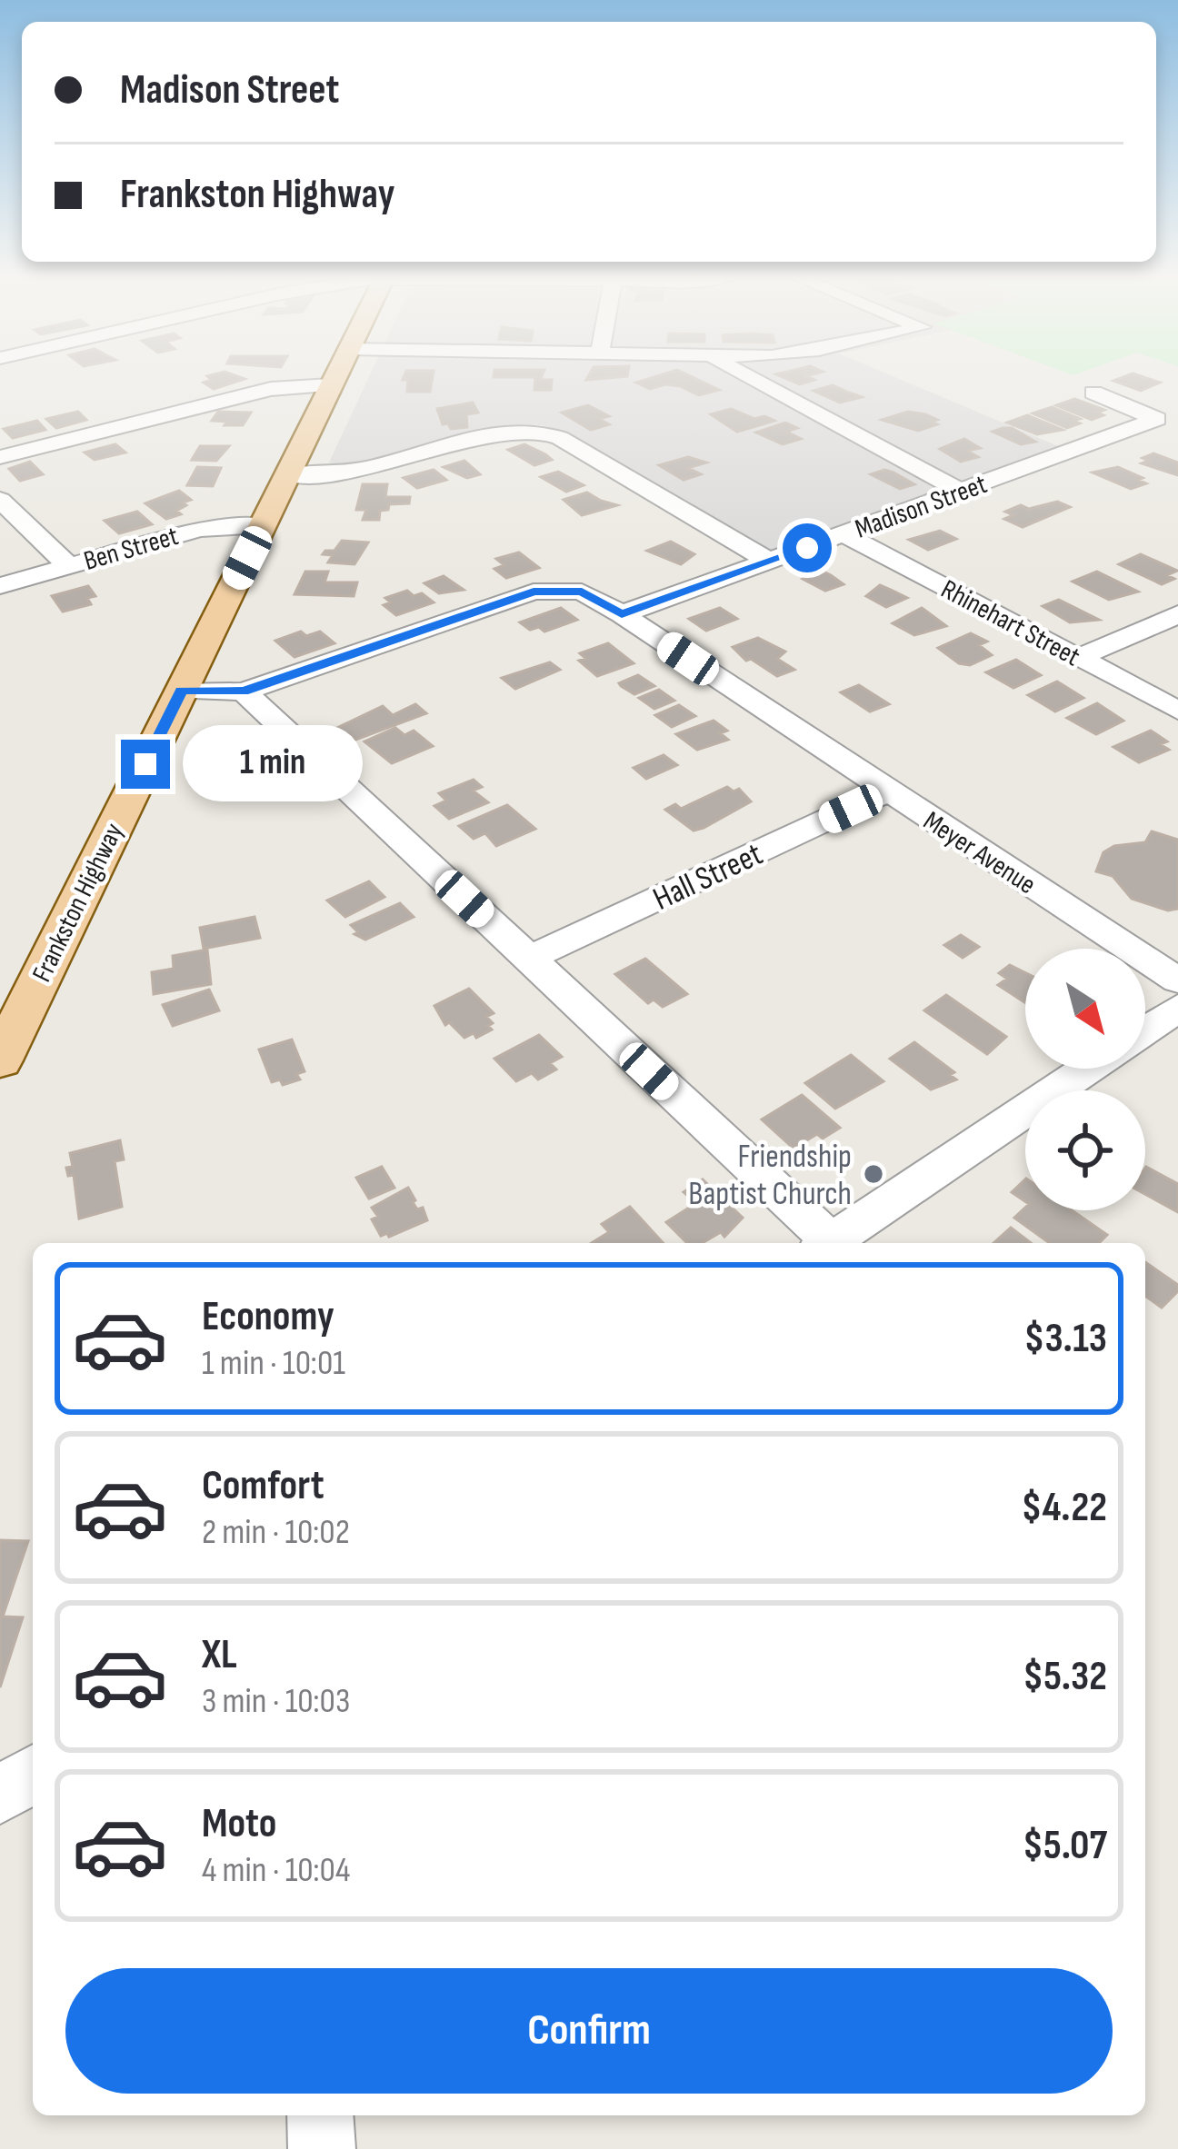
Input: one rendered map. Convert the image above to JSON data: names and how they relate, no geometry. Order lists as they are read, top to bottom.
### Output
{
  "streets": {
    "main road": ["Frankston Highway"],
    "street": [
      "Madison Street",
      "Ben Street",
      "Rhinehart Street",
      "Meyer Avenue",
      "Hall Street"
    ]
  },
  "crossings": [
    ["Madison Street", "Rhinehart Street"],
    ["Madison Street", "Meyer Avenue"],
    ["Ben Street", "Frankston Highway"],
    ["Meyer Avenue", "Hall Street"]
  ],
  "places": ["Friendship Baptist Church"],
  "north": "bottom right",
  "page": {
    "banner": ["Madison Street", "Frankston Highway"],
    "bubble": "1 min",
    "list": [
      {
        "name": "Economy",
        "note": "1 min · 10:01",
        "value": "$3.13"
      },
      {
        "name": "Comfort",
        "note": "2 min · 10:02",
        "value": "$4.22"
      },
      {
        "name": "XL",
        "note": "3 min · 10:03",
        "value": "$5.32"
      },
      {
        "name": "Moto",
        "note": "4 min · 10:04",
        "value": "$5.07"
      }
    ],
    "buttons": "Confirm"
  }
}
